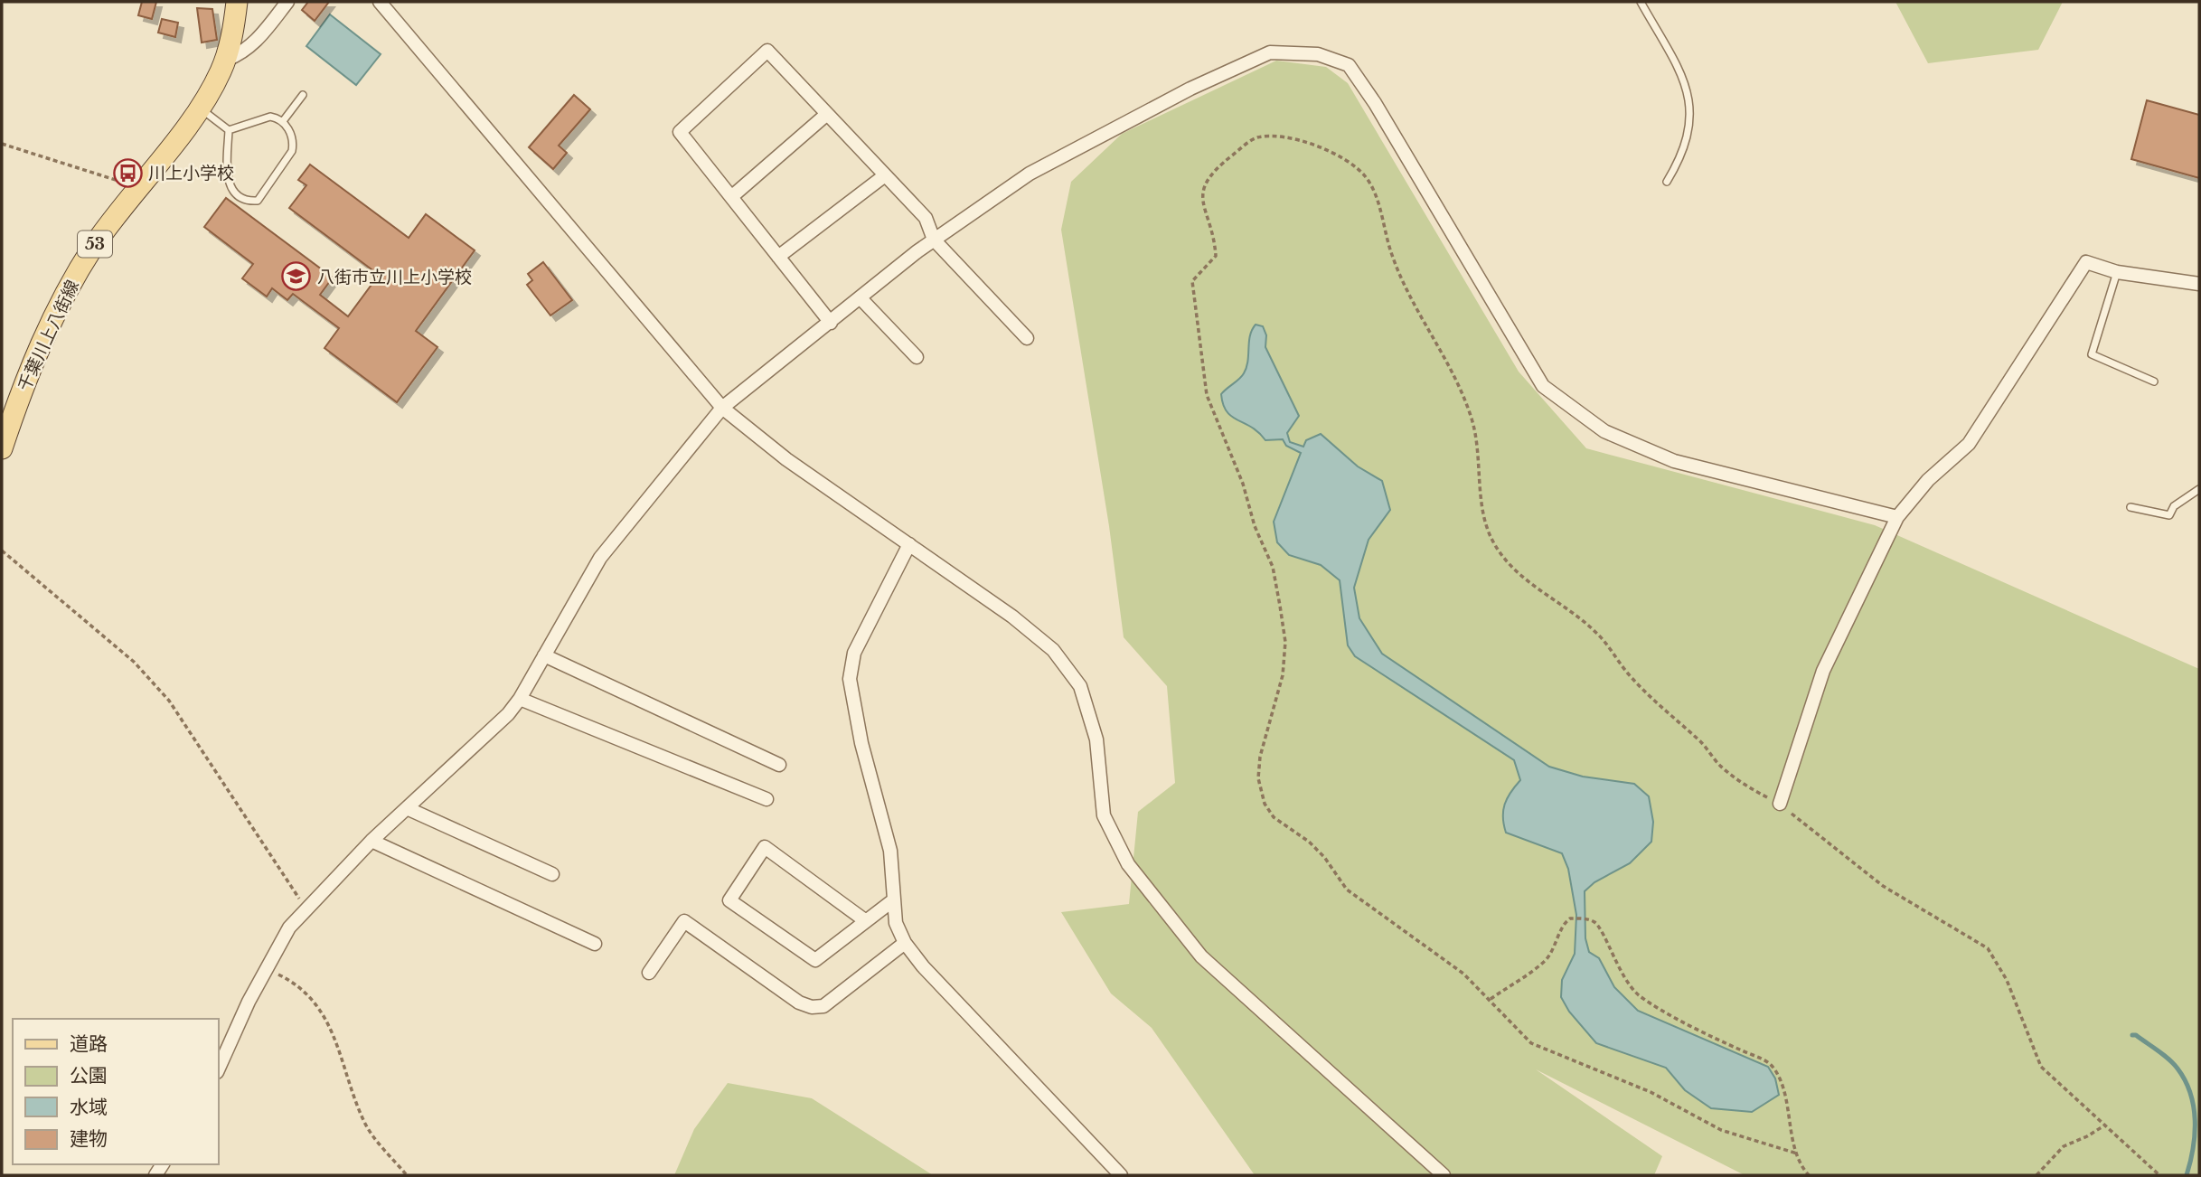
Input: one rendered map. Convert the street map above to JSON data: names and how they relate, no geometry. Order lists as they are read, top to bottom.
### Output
{
  "streets": {
    "main road": ["53", "千葉川上八街線"]
  },
  "places": {
    "bus stop": ["川上小学校"],
    "school or university": ["八街市立川上小学校"]
  },
  "legend": [
    "道路",
    "公園",
    "水域",
    "建物"
  ]
}
